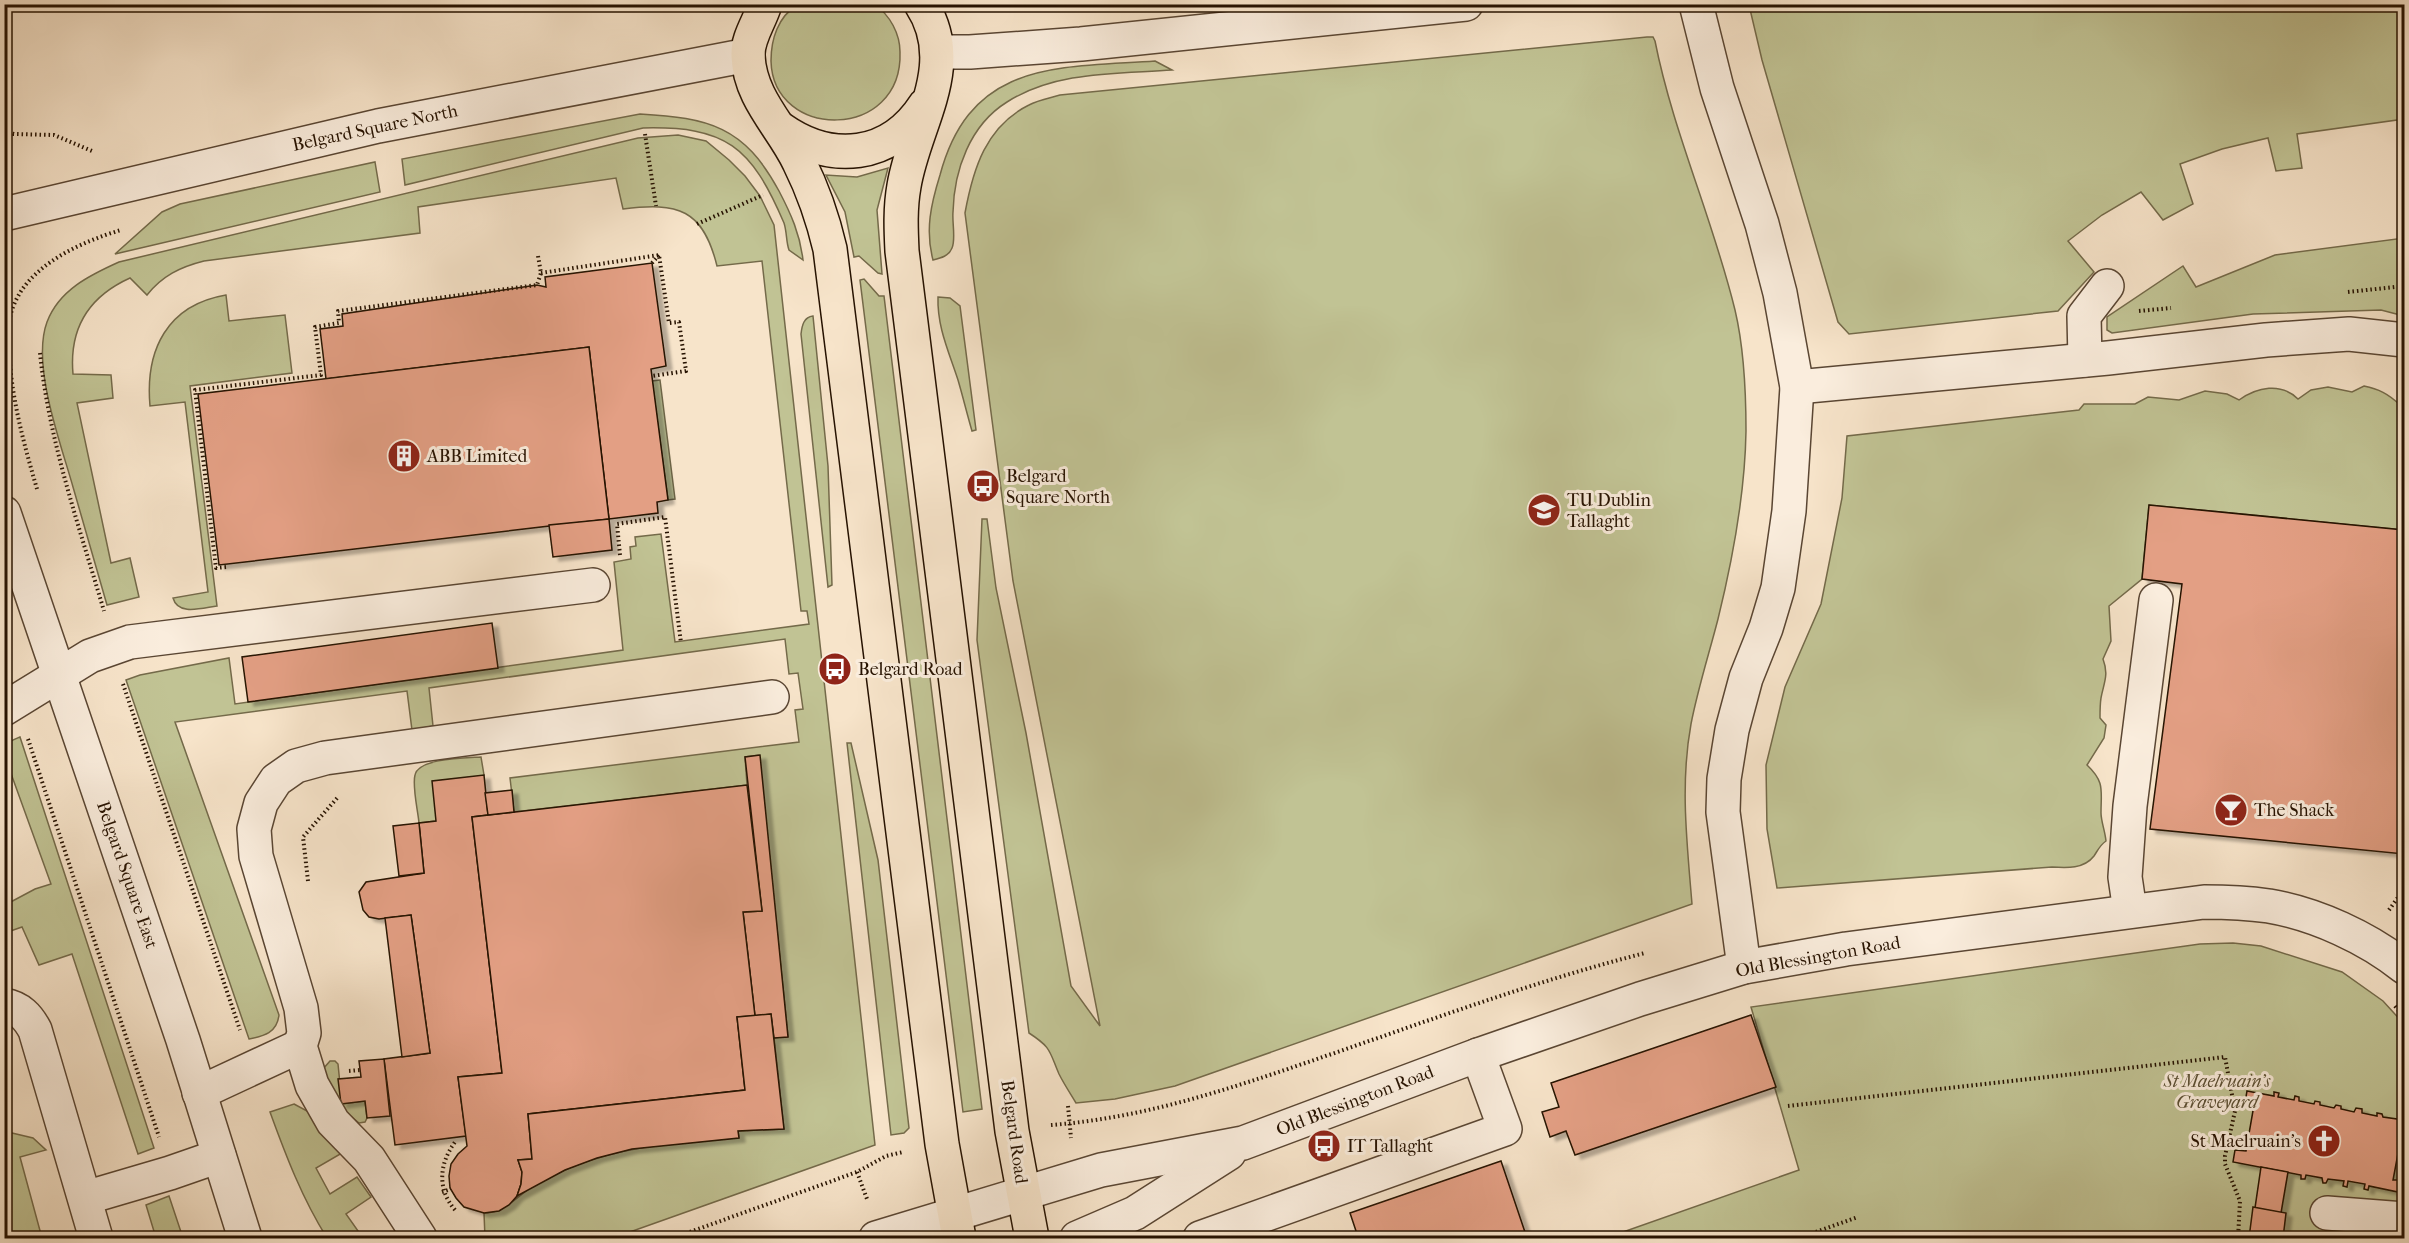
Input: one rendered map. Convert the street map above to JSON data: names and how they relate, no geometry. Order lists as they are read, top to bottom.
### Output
{
  "streets": {
    "main road": ["Belgard Road"],
    "street": ["Belgard Square North", "Belgard Square East", "Old Blessington Road"]
  },
  "crossings": [
    ["Belgard Square North", "Belgard Road"],
    ["Old Blessington Road", "Belgard Road"]
  ],
  "parks": ["St Maelruain's Graveyard"],
  "places": {
    "building": ["ABB Limited"],
    "bus stop": ["Belgard Square North", "Belgard Road", "IT Tallaght"],
    "school or university": ["TU Dublin Tallaght"],
    "bar": ["The Shack"],
    "church": ["St Maelruain's"]
  }
}
